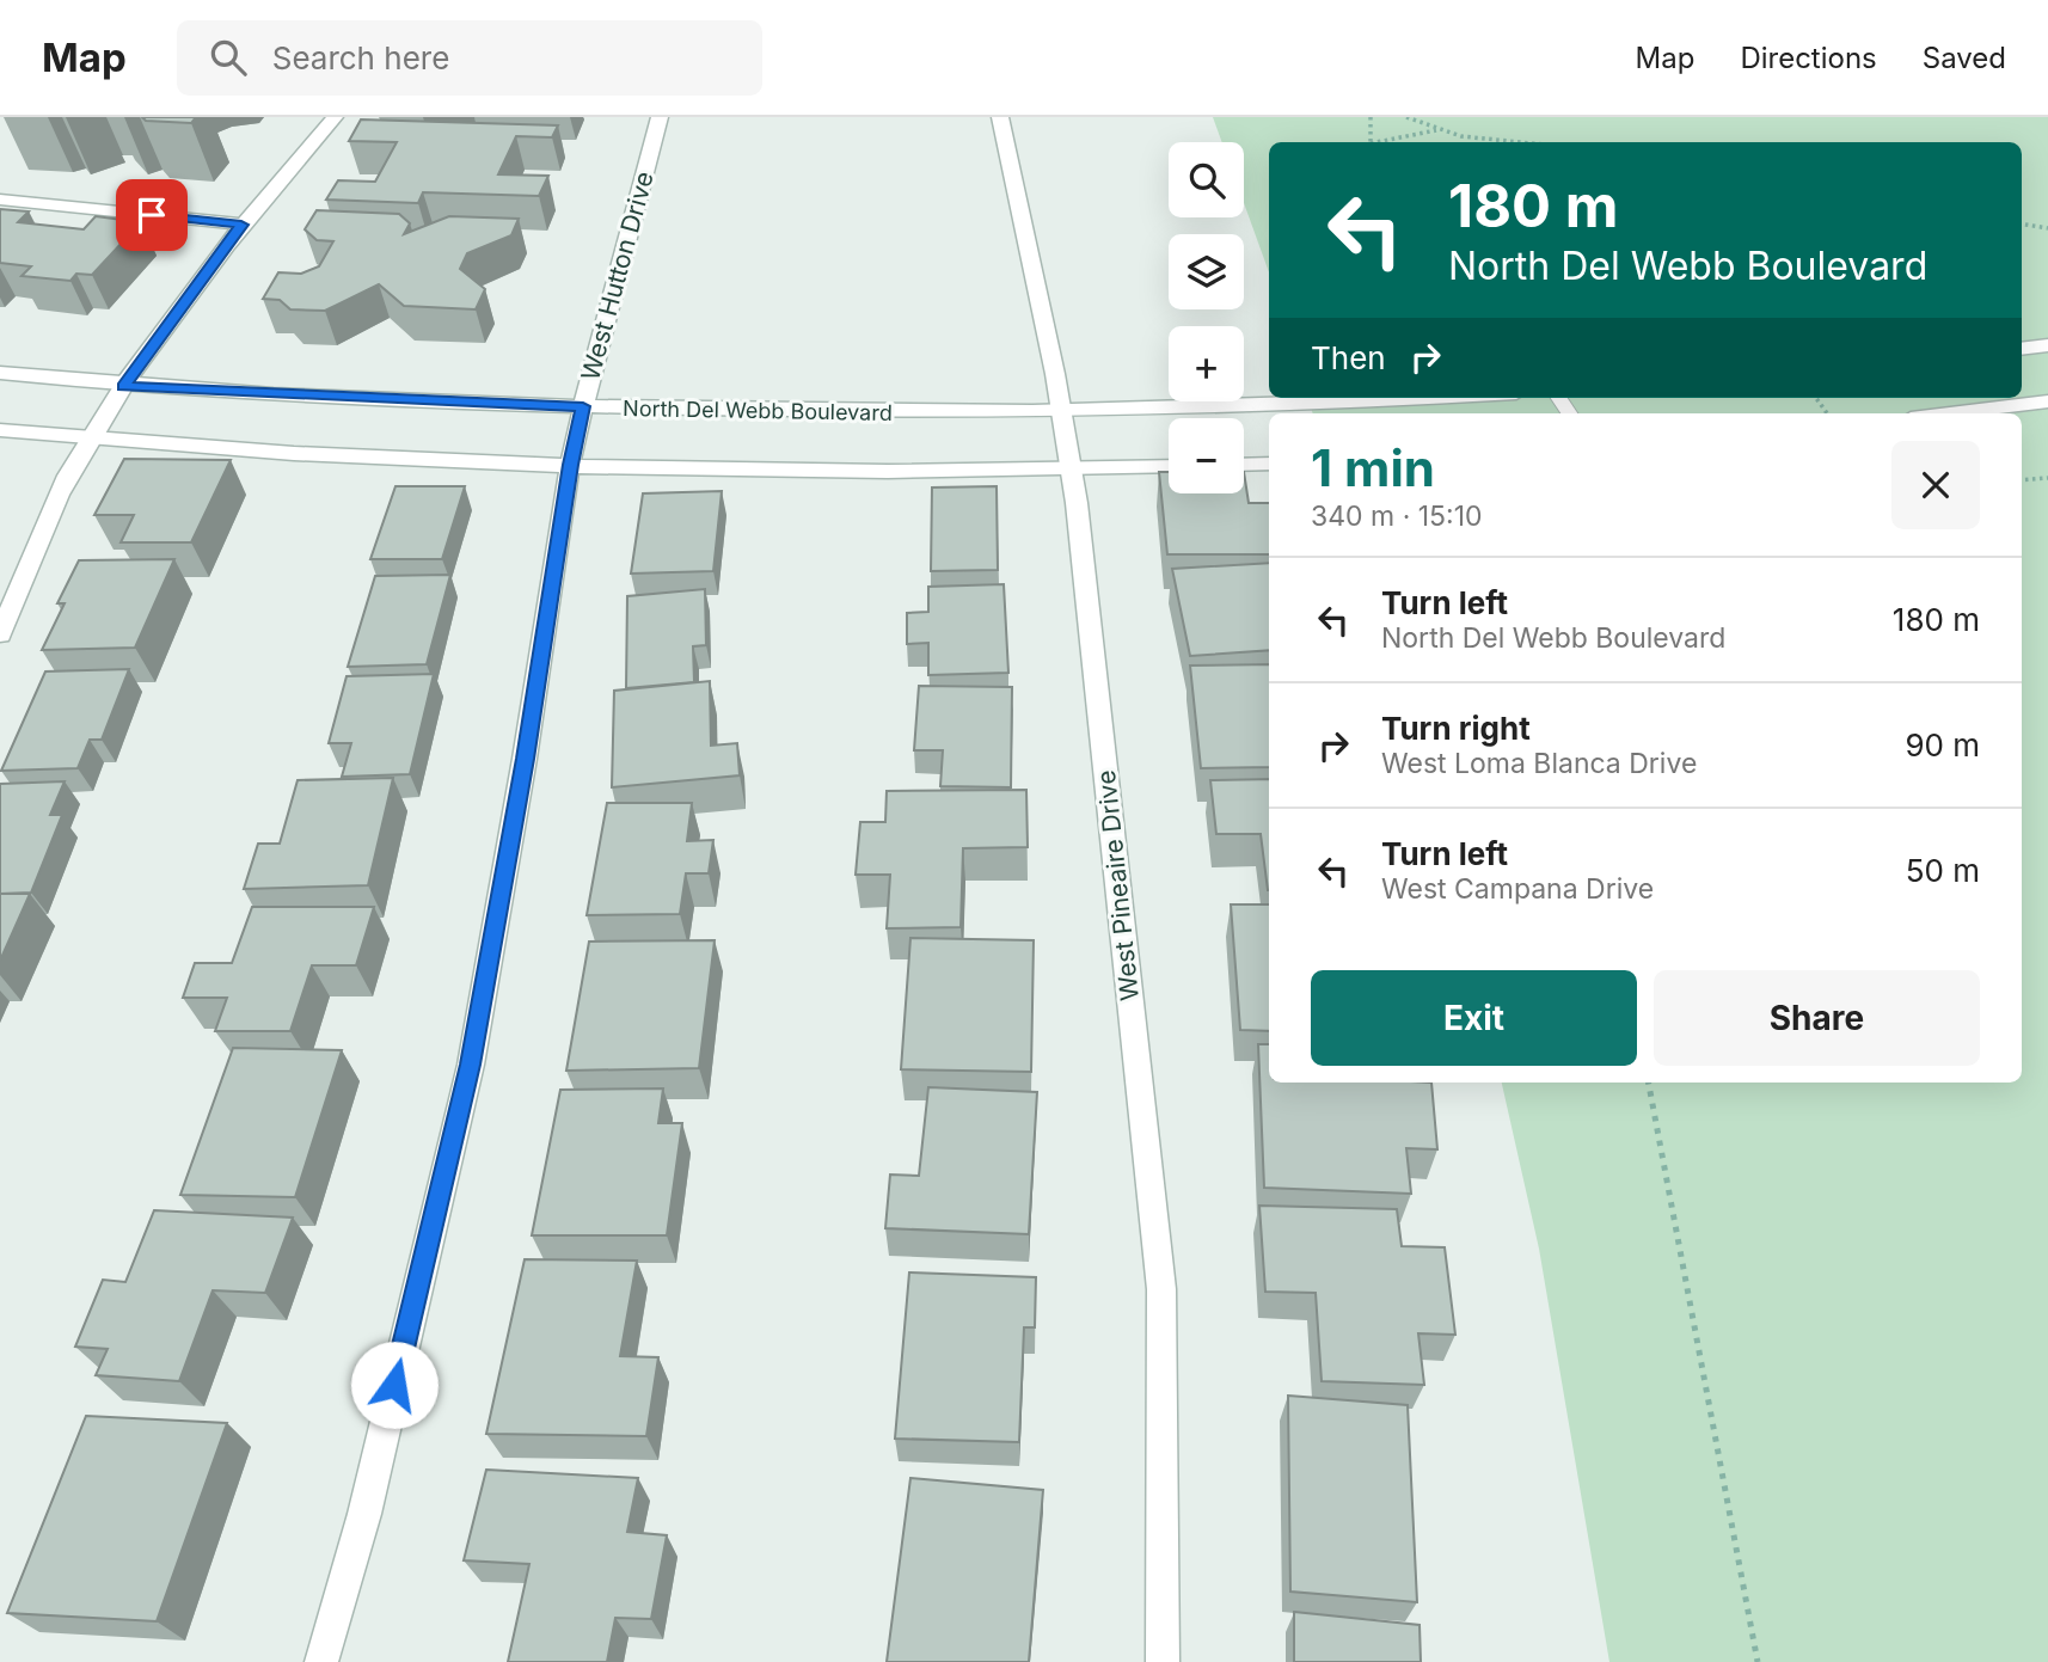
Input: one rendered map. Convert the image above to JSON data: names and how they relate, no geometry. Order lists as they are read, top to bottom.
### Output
{
  "streets": {
    "street": ["West Hutton Drive", "North Del Webb Boulevard", "West Pineaire Drive"]
  },
  "crossings": [
    ["West Hutton Drive", "North Del Webb Boulevard"],
    ["North Del Webb Boulevard", "West Pineaire Drive"]
  ],
  "page": {
    "header": "Map",
    "search": "Search here",
    "nav": ["Map", "Directions", "Saved"],
    "map_buttons": ["+", "−"],
    "turn": ["180 m", "North Del Webb Boulevard"],
    "then": "Then",
    "heading": ["1 min", "340 m · 15:10"],
    "list": [
      {
        "name": "Turn left",
        "note": "North Del Webb Boulevard",
        "value": "180 m"
      },
      {
        "name": "Turn right",
        "note": "West Loma Blanca Drive",
        "value": "90 m"
      },
      {
        "name": "Turn left",
        "note": "West Campana Drive",
        "value": "50 m"
      }
    ],
    "buttons": ["Exit", "Share"]
  }
}
